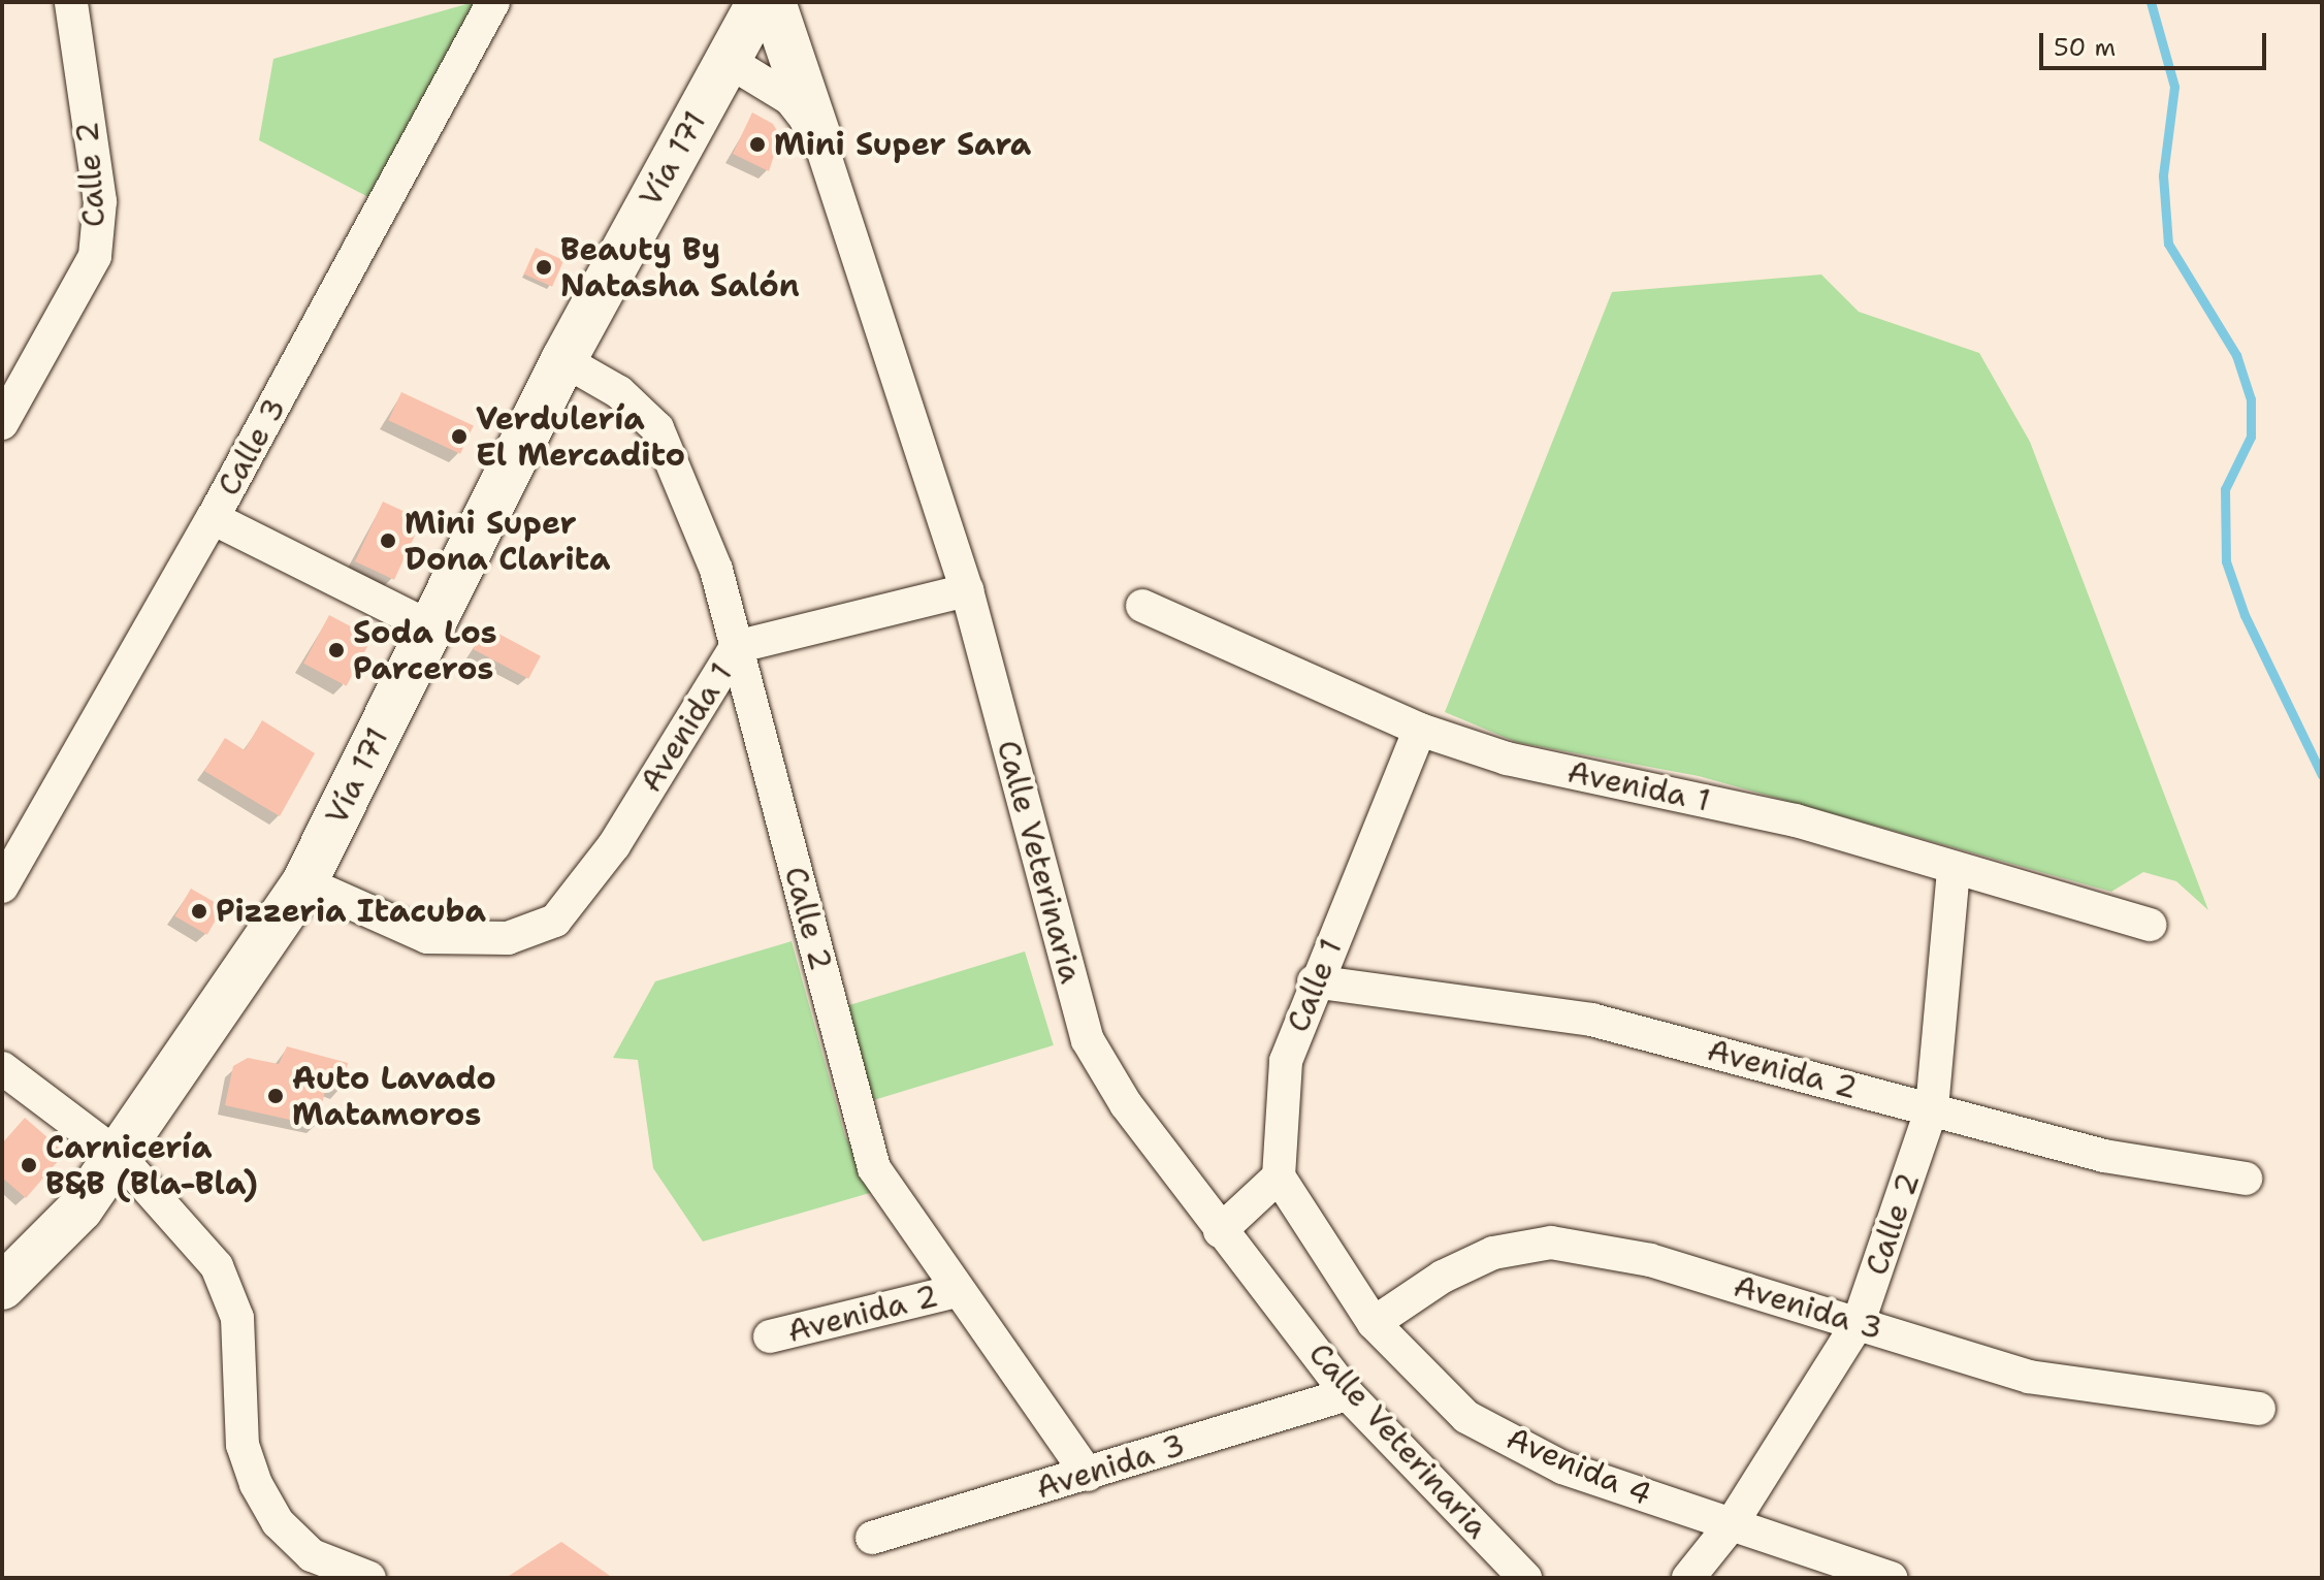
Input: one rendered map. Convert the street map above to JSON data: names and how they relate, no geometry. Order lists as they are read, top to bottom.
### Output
{
  "streets": {
    "main road": ["Vía 171"],
    "street": [
      "Calle 2",
      "Calle 3",
      "Avenida 1",
      "Calle Veterinaria",
      "Calle 1",
      "Avenida 2",
      "Avenida 3",
      "Avenida 4"
    ]
  },
  "crossings": [
    ["Vía 171", "Calle 2"],
    ["Vía 171", "Avenida 1"],
    ["Vía 171", "Calle Veterinaria"],
    ["Calle 2", "Avenida 1"],
    ["Calle 2", "Avenida 2"],
    ["Calle 2", "Avenida 3"],
    ["Calle 2", "Avenida 4"],
    ["Avenida 1", "Calle Veterinaria"],
    ["Avenida 1", "Calle 1"],
    ["Calle Veterinaria", "Avenida 3"],
    ["Calle 1", "Avenida 2"],
    ["Calle 1", "Avenida 4"],
    ["Avenida 3", "Avenida 4"]
  ],
  "places": [
    "Mini Super Sara",
    "Beauty By Natasha Salón",
    "Verdulería El Mercadito",
    "Mini Super Dona Clarita",
    "Soda Los Parceros",
    "Pizzeria Itacuba",
    "Auto Lavado Matamoros",
    "Carnicería B&B (Bla-Bla)"
  ],
  "scale_bar": "50 m"
}
